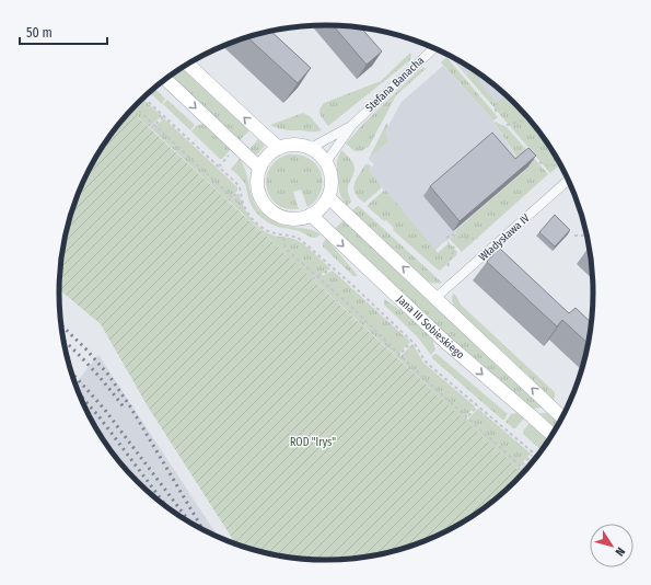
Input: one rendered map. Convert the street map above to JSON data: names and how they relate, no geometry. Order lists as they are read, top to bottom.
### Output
{
  "streets": {
    "street": ["Stefana Banacha", "Władysława IV", "Jana III Sobieskiego"]
  },
  "crossings": [
    ["Stefana Banacha", "Jana III Sobieskiego"]
  ],
  "parks": ["ROD \"Irys\""],
  "scale_bar": "50 m",
  "north": "bottom right"
}
